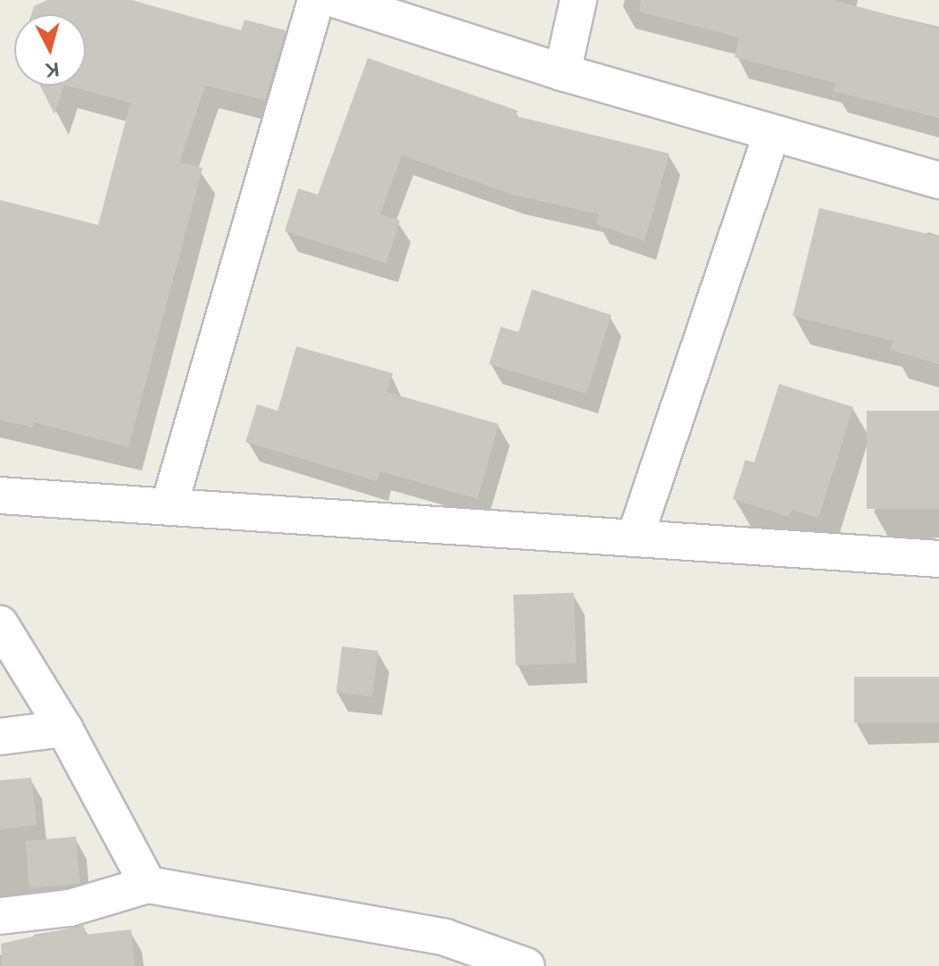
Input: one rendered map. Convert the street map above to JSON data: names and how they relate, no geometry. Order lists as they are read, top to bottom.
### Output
{
  "north": "bottom"
}
